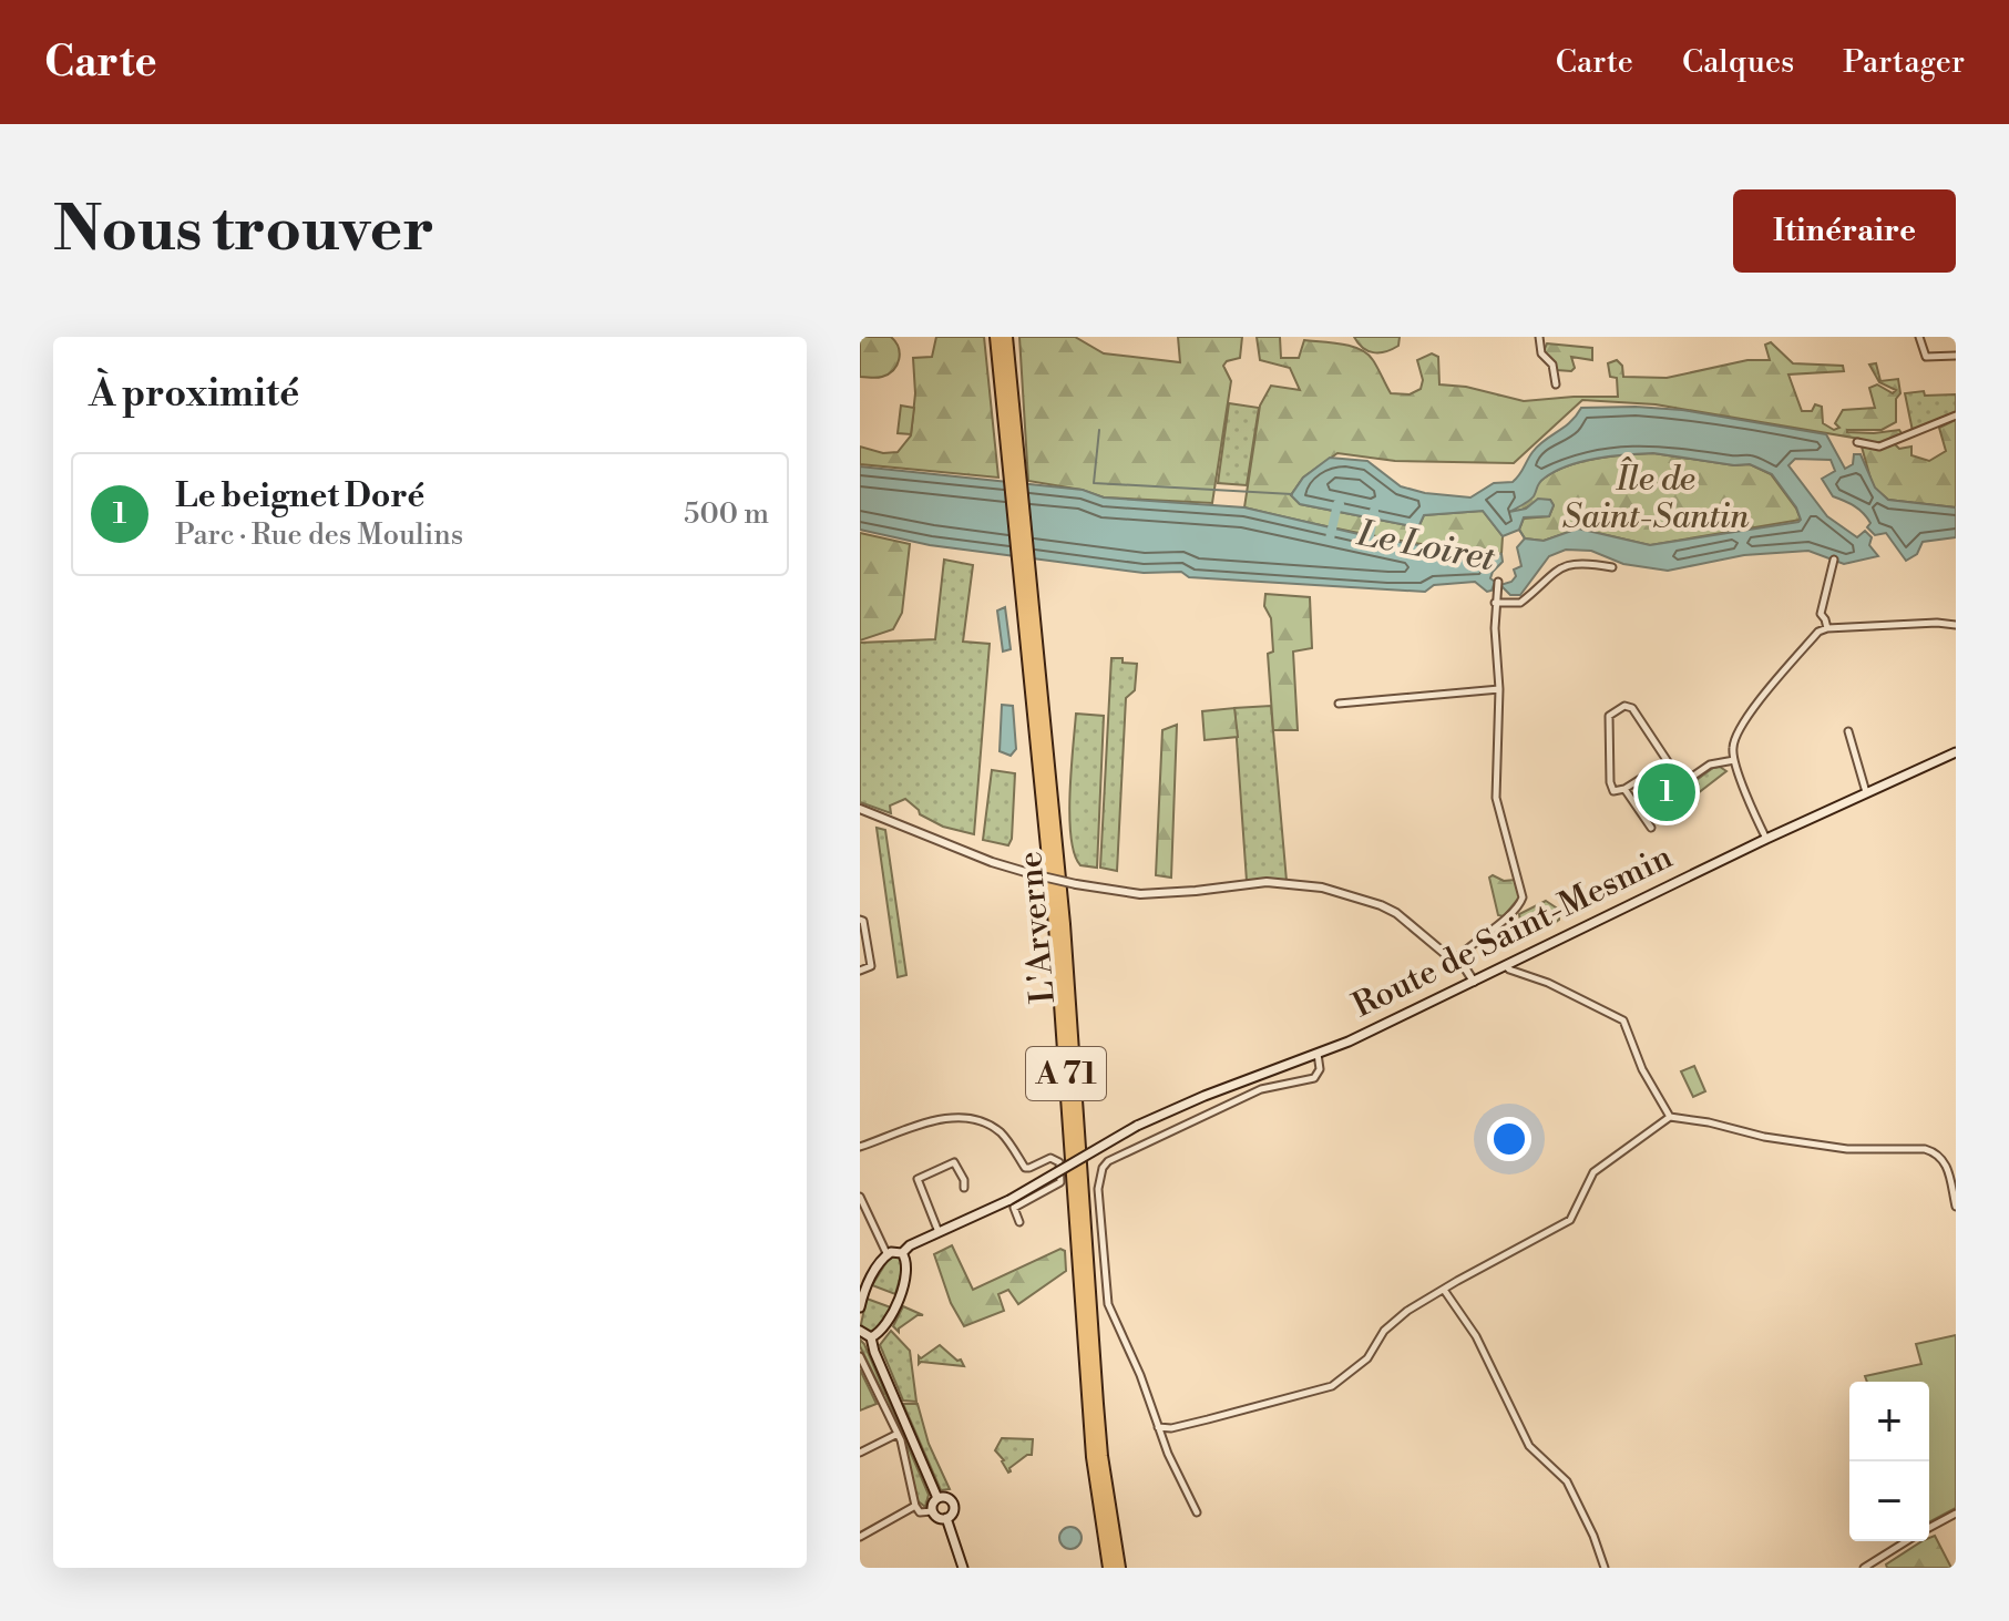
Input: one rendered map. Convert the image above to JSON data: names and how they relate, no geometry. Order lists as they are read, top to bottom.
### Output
{
  "streets": {
    "highway": ["L'Arverne", "A 71"],
    "main road": ["Route de Saint-Mesmin"]
  },
  "water": ["Le Loiret"],
  "parks": ["Île de Saint-Santin"],
  "page": {
    "header": "Carte",
    "nav": ["Carte", "Calques", "Partager"],
    "buttons": "Itinéraire",
    "title": "Nous trouver",
    "heading": "À proximité",
    "list": [
      {
        "mark": "1",
        "name": "Le beignet Doré",
        "note": "Parc · Rue des Moulins",
        "value": "500 m"
      }
    ],
    "pins": "1",
    "map_buttons": ["+", "−"]
  }
}
